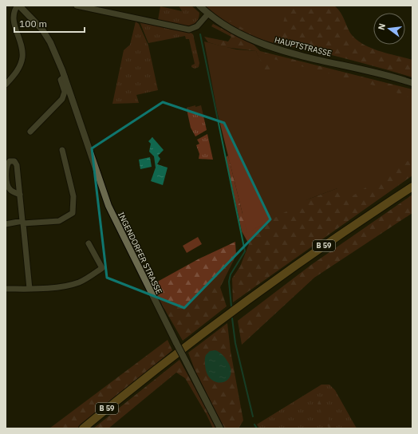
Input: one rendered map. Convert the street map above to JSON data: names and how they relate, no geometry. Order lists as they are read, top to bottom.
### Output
{
  "streets": {
    "main road": ["B 59"],
    "street": ["HAUPTSTRASSE", "INGENDORFER STRASSE"]
  },
  "scale_bar": "100 m",
  "north": "left"
}
